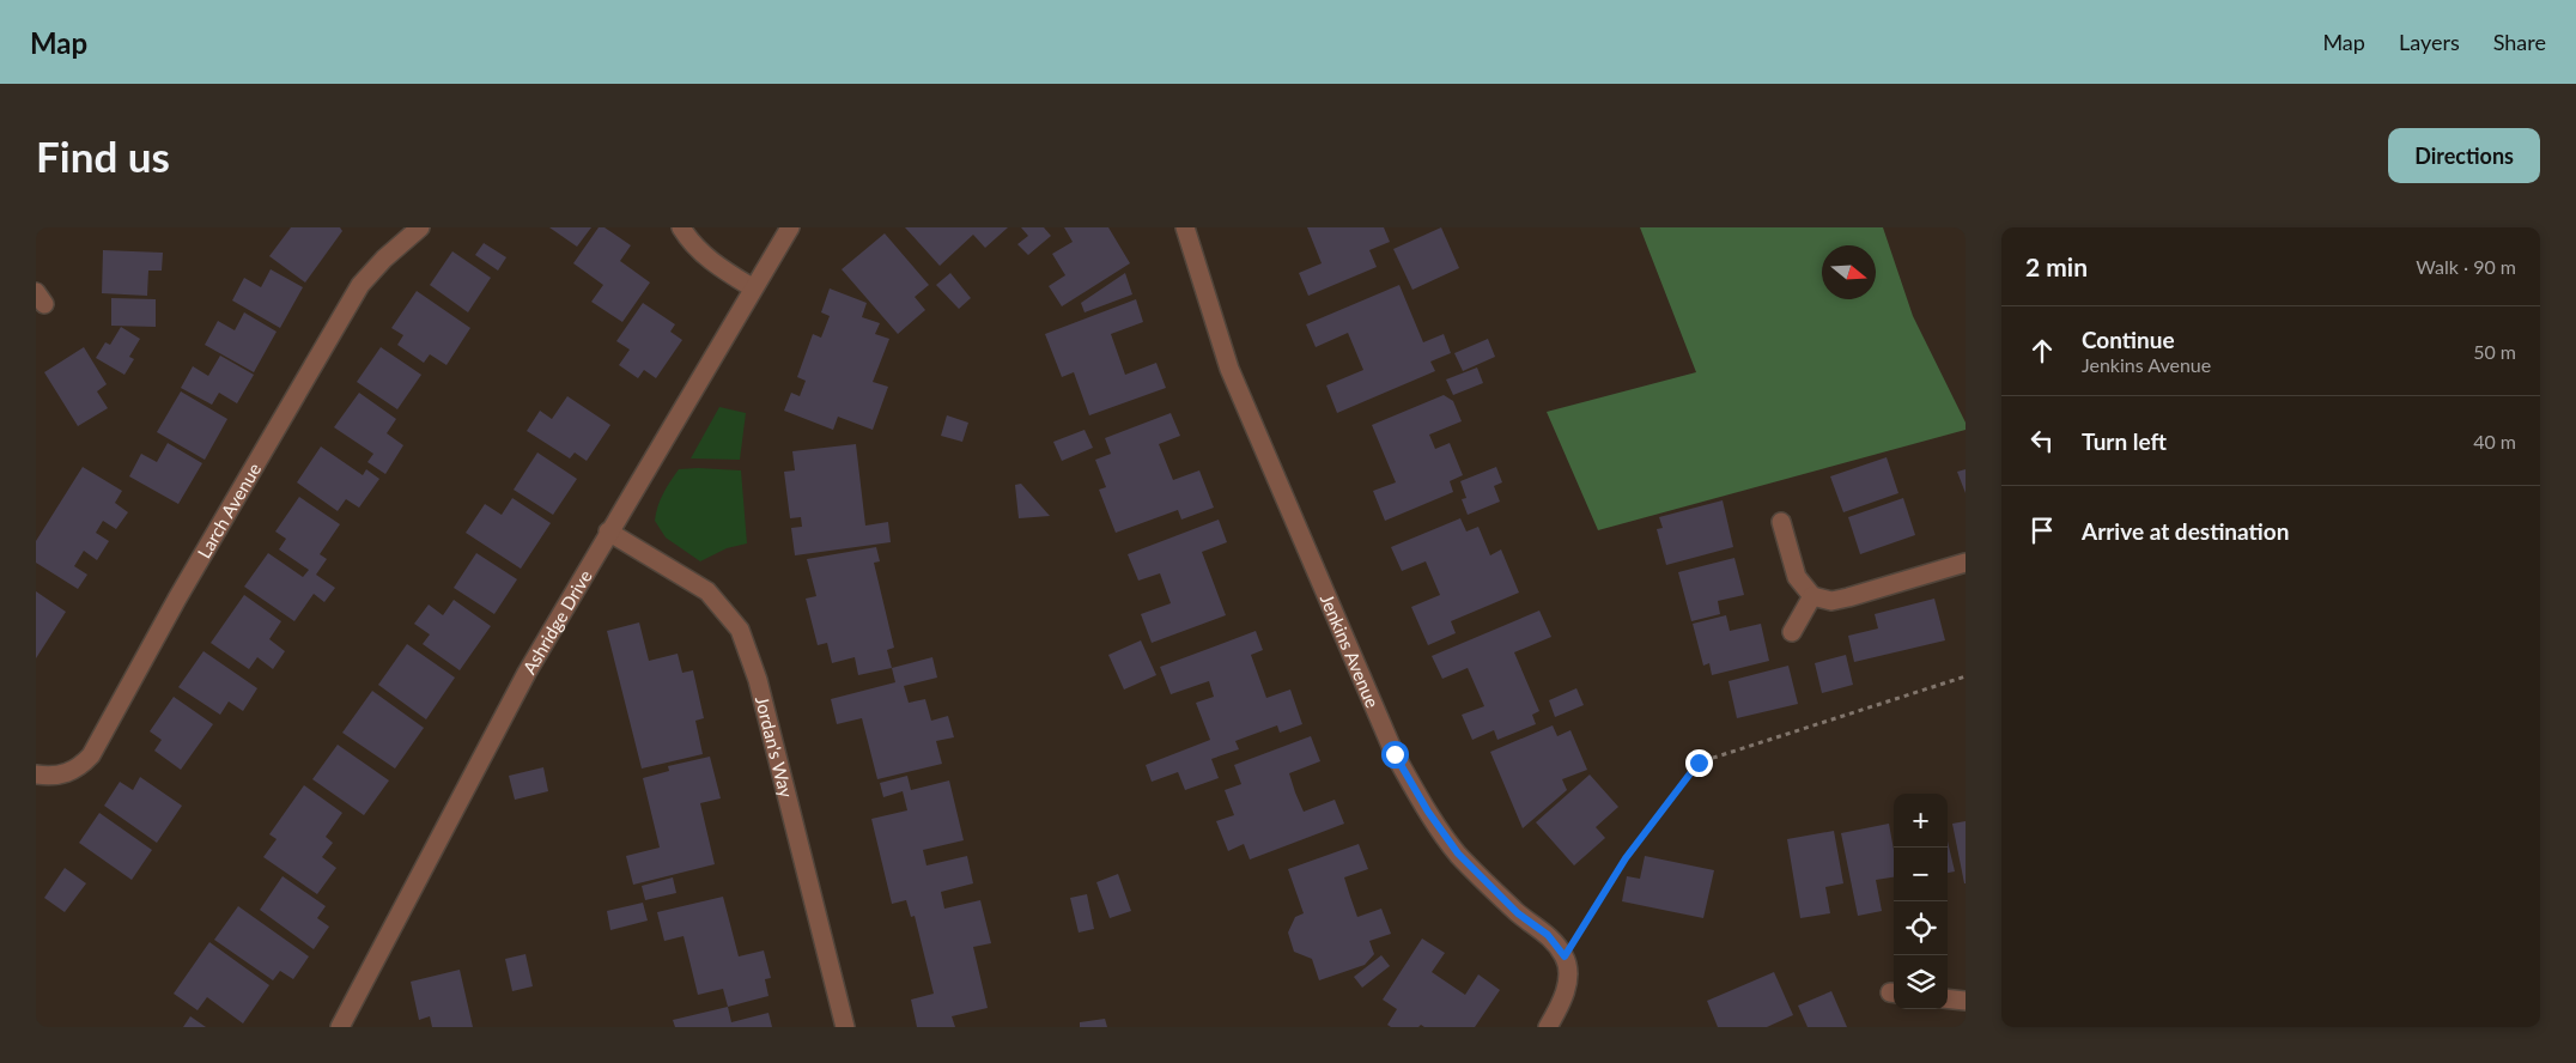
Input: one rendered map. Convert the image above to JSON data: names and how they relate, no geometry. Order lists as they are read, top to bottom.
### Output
{
  "streets": {
    "street": [
      "Larch Avenue",
      "Ashridge Drive",
      "Jenkins Avenue",
      "Jordan's Way"
    ]
  },
  "crossings": [
    ["Ashridge Drive", "Jordan's Way"]
  ],
  "north": "right",
  "page": {
    "header": "Map",
    "nav": ["Map", "Layers", "Share"],
    "buttons": "Directions",
    "title": "Find us",
    "heading": ["2 min", "Walk · 90 m"],
    "list": [
      ["Continue", "Jenkins Avenue", "50 m"],
      ["Turn left", "40 m"],
      "Arrive at destination"
    ],
    "map_buttons": ["+", "−"]
  }
}
